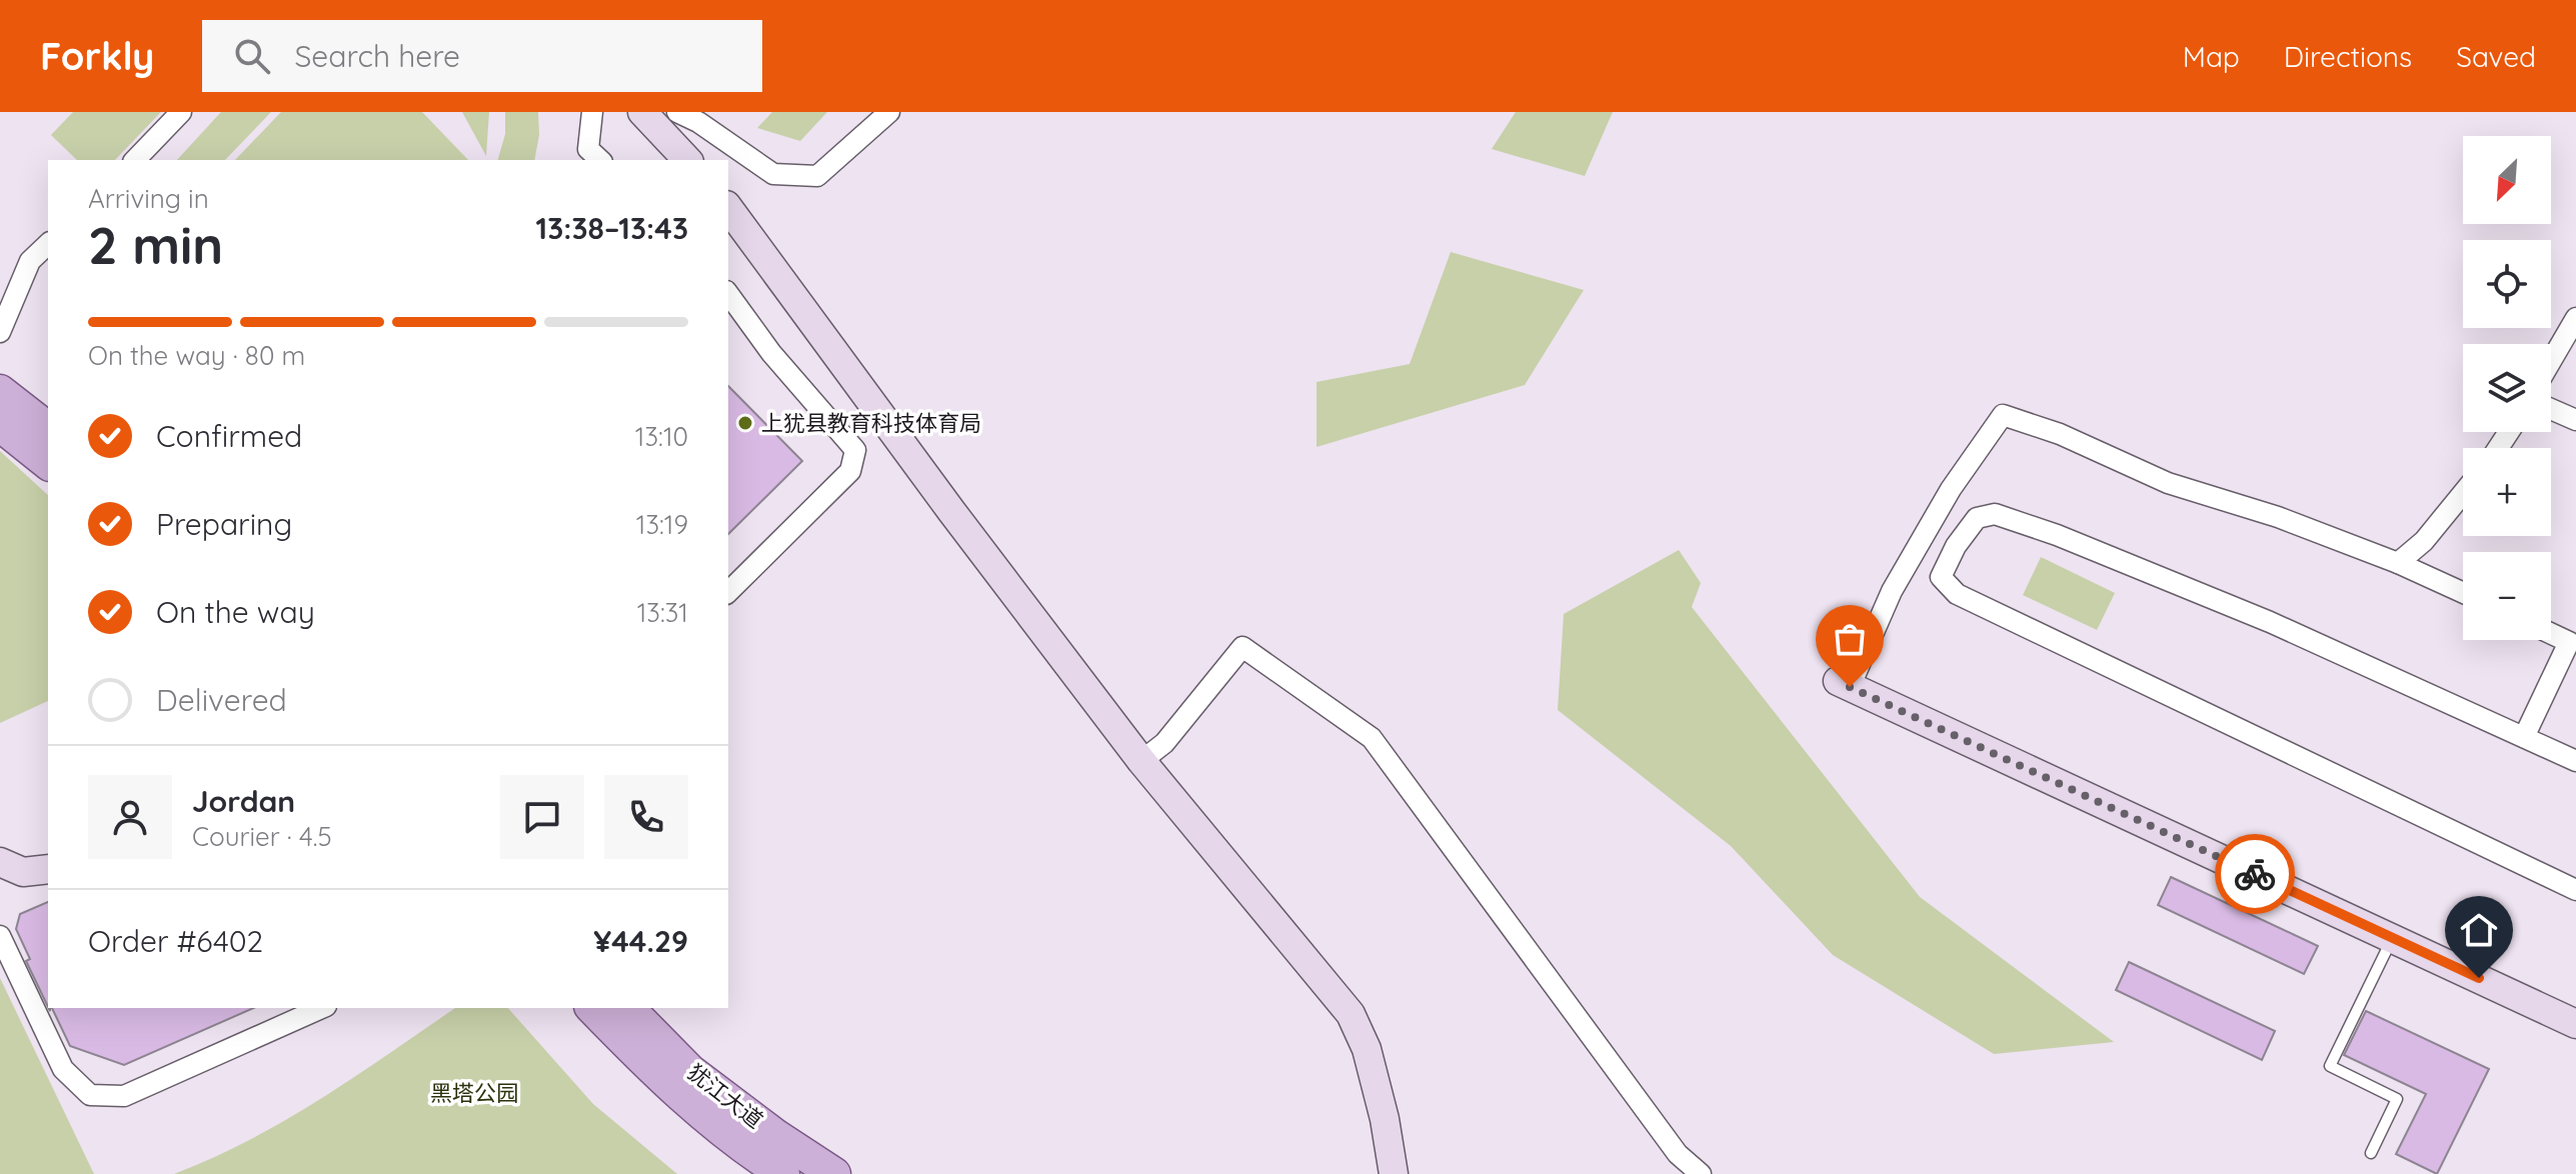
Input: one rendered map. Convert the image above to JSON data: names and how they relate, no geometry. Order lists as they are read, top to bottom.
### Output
{
  "streets": {
    "main road": ["犹江大道"]
  },
  "parks": ["黑塔公园"],
  "places": ["上犹县教育科技体育局"],
  "north": "bottom left",
  "page": {
    "header": "Forkly",
    "search": "Search here",
    "nav": ["Map", "Directions", "Saved"],
    "map_buttons": ["+", "−"],
    "heading": ["2 min", "Arriving in", "13:38–13:43"],
    "panel": [
      "Jordan",
      "Courier · 4.5",
      "Order #6402",
      "¥44.29"
    ],
    "bar": "On the way · 80 m",
    "list": [
      ["Confirmed", "13:10"],
      ["Preparing", "13:19"],
      ["On the way", "13:31"],
      "Delivered"
    ]
  }
}
